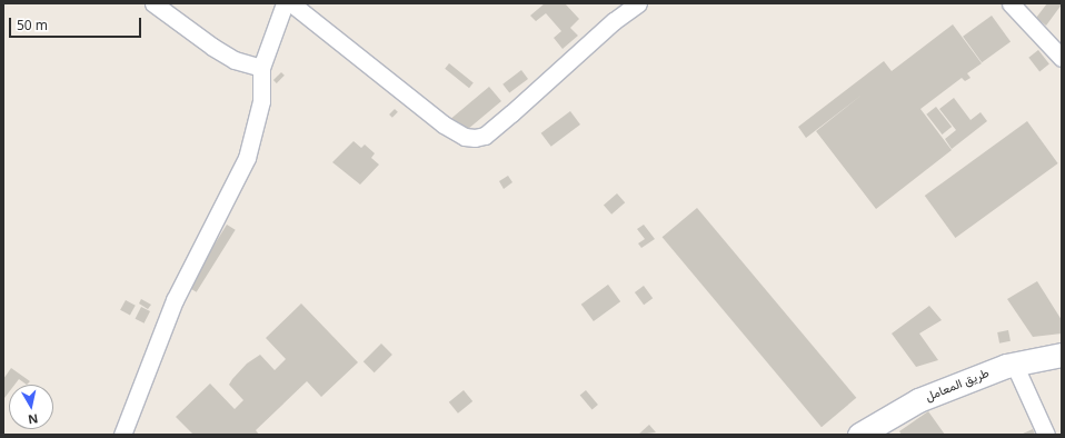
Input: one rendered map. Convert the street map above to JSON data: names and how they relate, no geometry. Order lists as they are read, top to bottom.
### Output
{
  "streets": {
    "main road": ["طريق المعامل"]
  },
  "scale_bar": "50 m",
  "north": "bottom"
}
